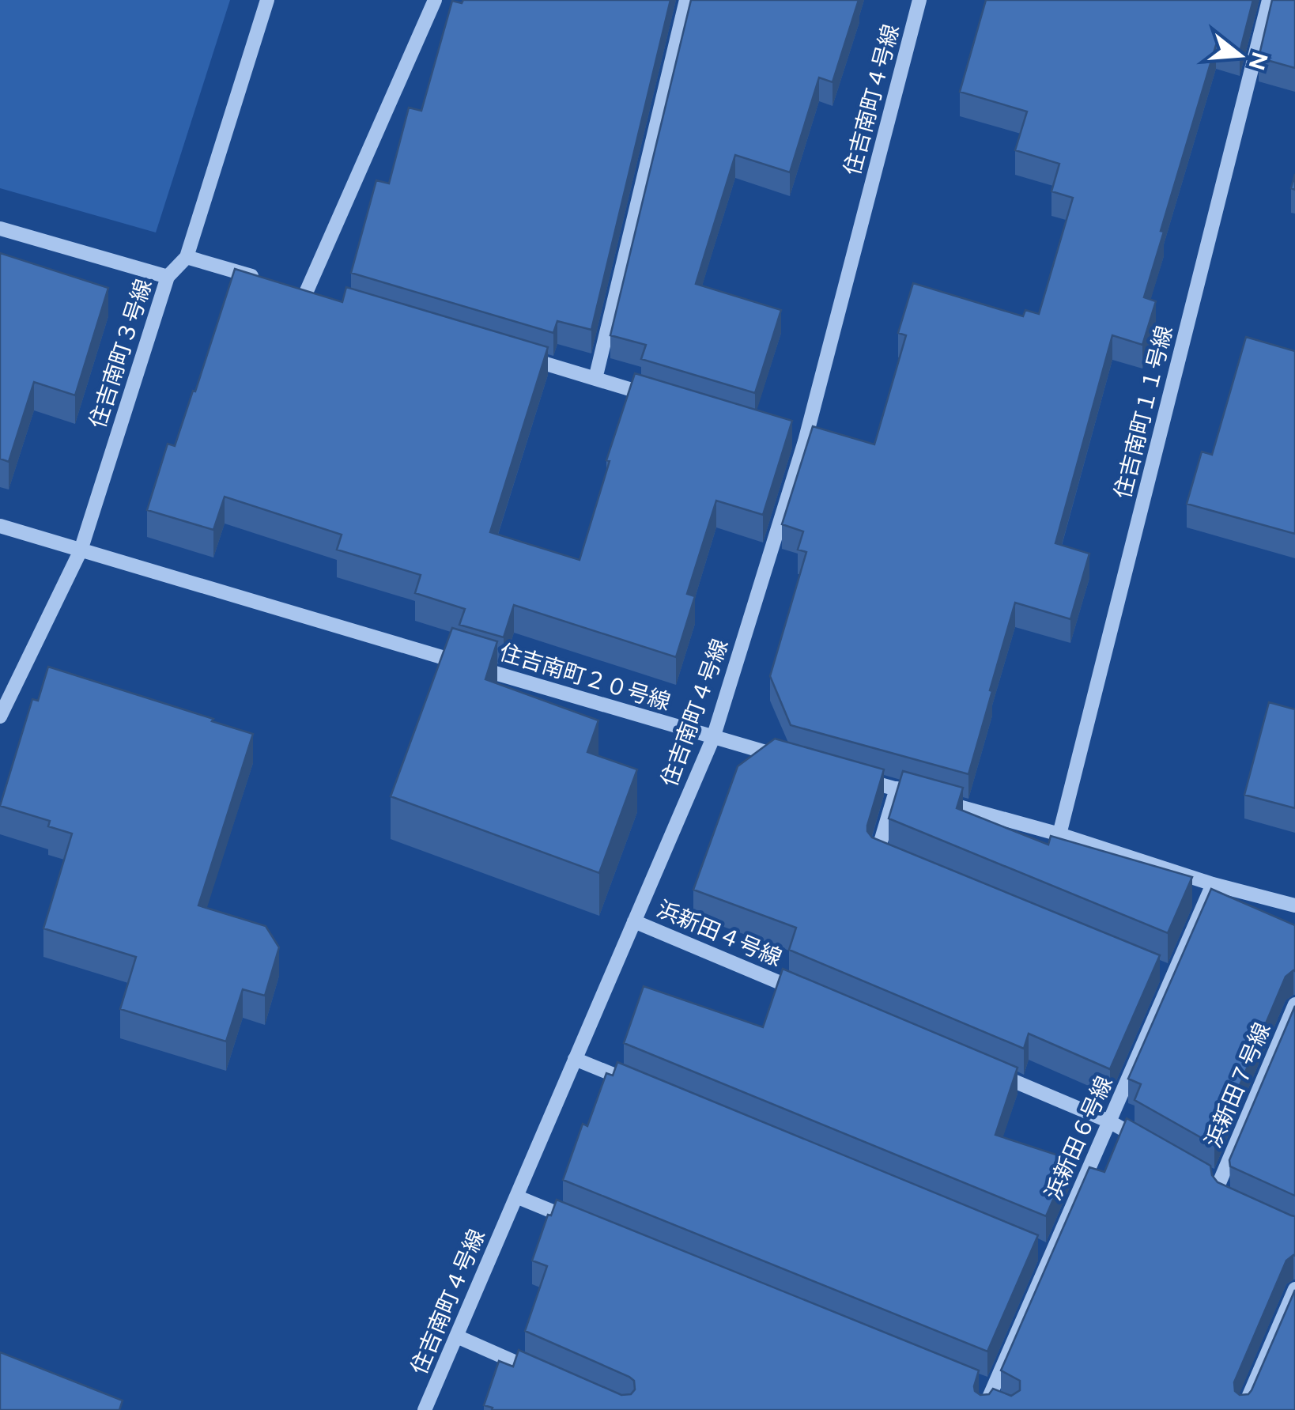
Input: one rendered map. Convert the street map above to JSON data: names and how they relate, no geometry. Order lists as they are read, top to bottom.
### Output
{
  "streets": {
    "street": [
      "住吉南町４号線",
      "住吉南町３号線",
      "住吉南町１１号線",
      "住吉南町２０号線",
      "浜新田４号線",
      "浜新田７号線",
      "浜新田６号線"
    ]
  },
  "crossings": [
    ["住吉南町４号線", "住吉南町２０号線"],
    ["住吉南町４号線", "浜新田４号線"],
    ["住吉南町３号線", "住吉南町２０号線"]
  ],
  "north": "right"
}
